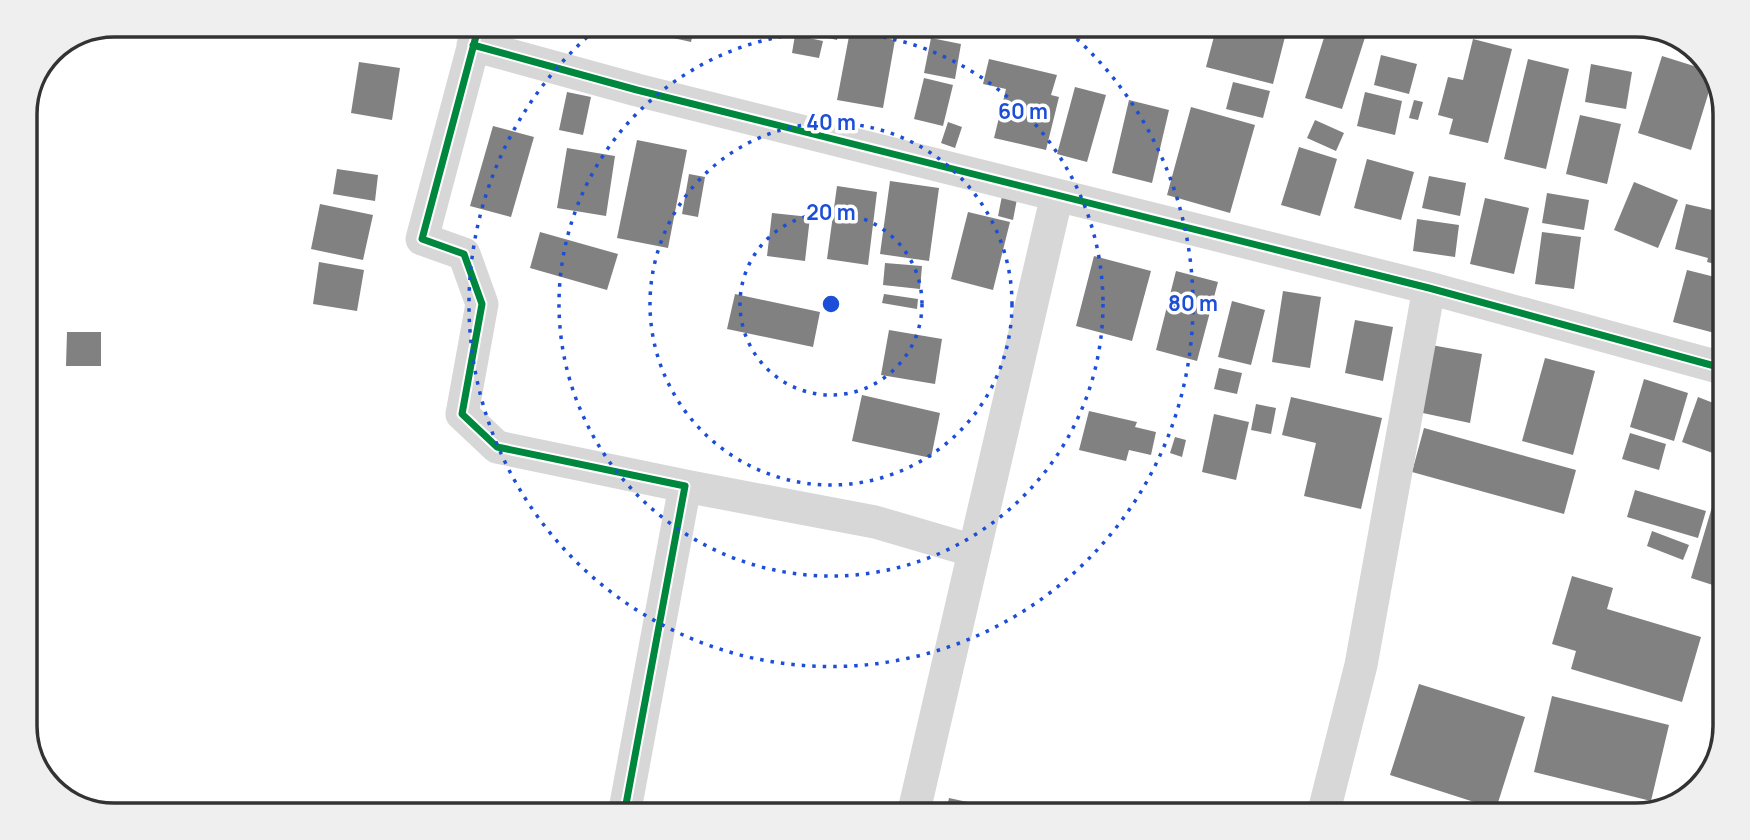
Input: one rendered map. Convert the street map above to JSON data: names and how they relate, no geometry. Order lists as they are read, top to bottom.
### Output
{
  "rings": [
    "60 m",
    "40 m",
    "20 m",
    "80 m"
  ]
}
